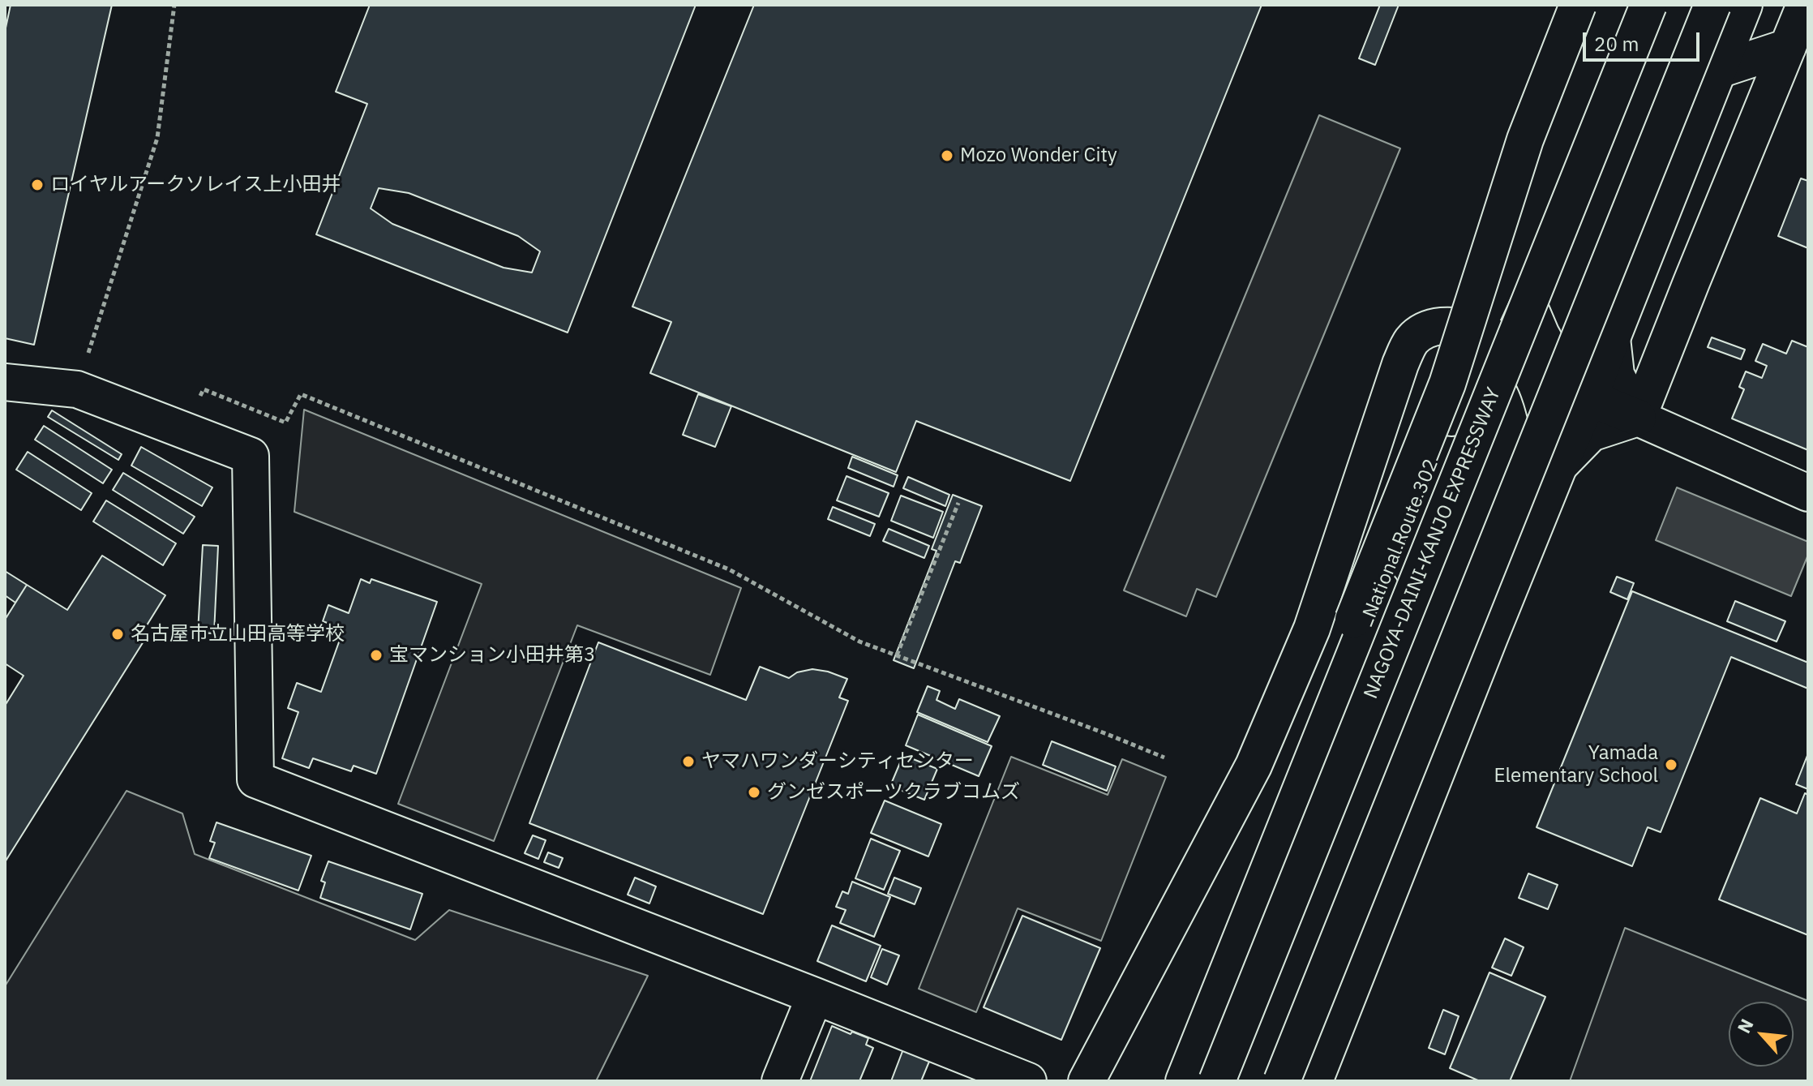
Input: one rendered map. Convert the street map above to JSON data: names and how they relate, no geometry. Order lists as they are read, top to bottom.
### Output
{
  "streets": {
    "main road": ["National Route 302", "NAGOYA-DAINI-KANJO EXPRESSWAY"]
  },
  "places": [
    "Mozo Wonder City",
    "ロイヤルアークソレイス上小田井",
    "名古屋市立山田高等学校",
    "宝マンション小田井第3",
    "ヤマハワンダーシティセンター",
    "Yamada Elementary School",
    "グンゼスポーツクラブコムズ"
  ],
  "scale_bar": "20 m",
  "north": "top left"
}
